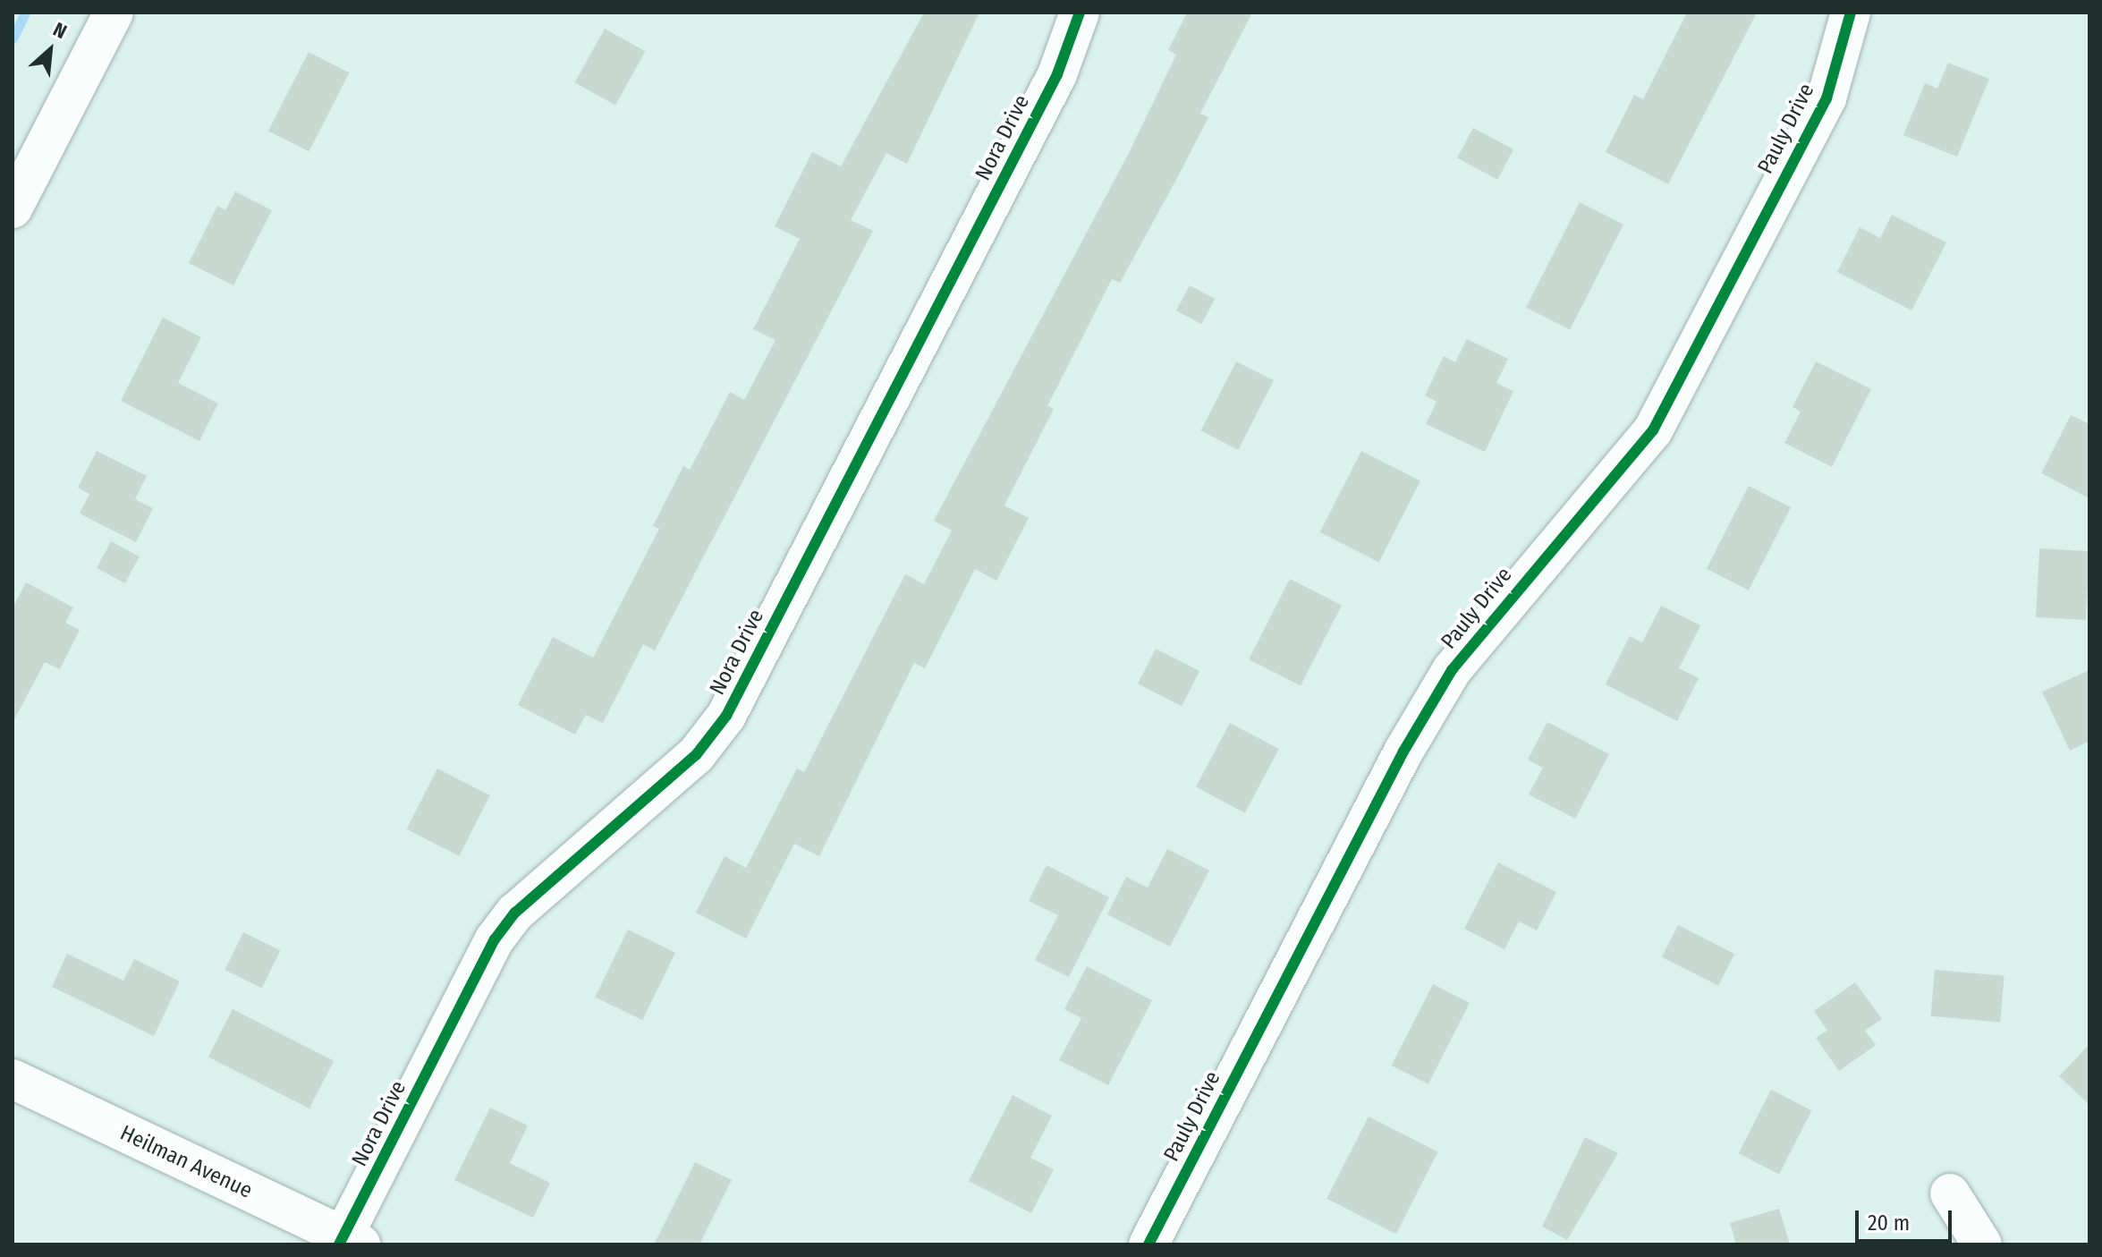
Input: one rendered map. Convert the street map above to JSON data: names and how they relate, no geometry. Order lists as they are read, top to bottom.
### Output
{
  "streets": {
    "street": ["Pauly Drive", "Nora Drive", "Heilman Avenue"]
  },
  "crossings": [
    ["Nora Drive", "Heilman Avenue"]
  ],
  "scale_bar": "20 m",
  "north": "top right"
}
